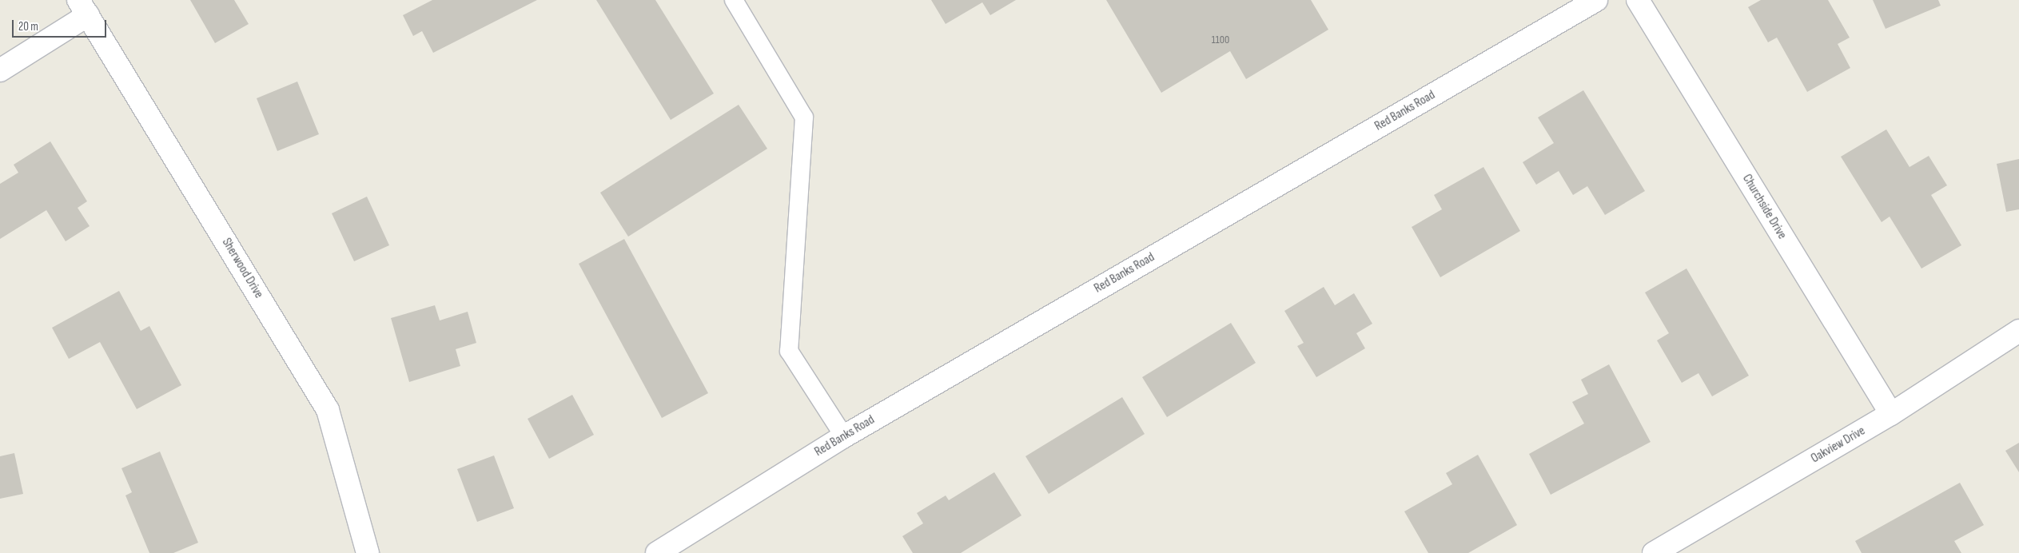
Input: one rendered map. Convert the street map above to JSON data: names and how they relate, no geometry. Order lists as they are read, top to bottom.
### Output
{
  "streets": {
    "street": [
      "Red Banks Road",
      "Churchside Drive",
      "Sherwood Drive",
      "Oakview Drive"
    ]
  },
  "crossings": [
    ["Churchside Drive", "Oakview Drive"]
  ],
  "house_numbers": ["1100"],
  "scale_bar": "20 m"
}
